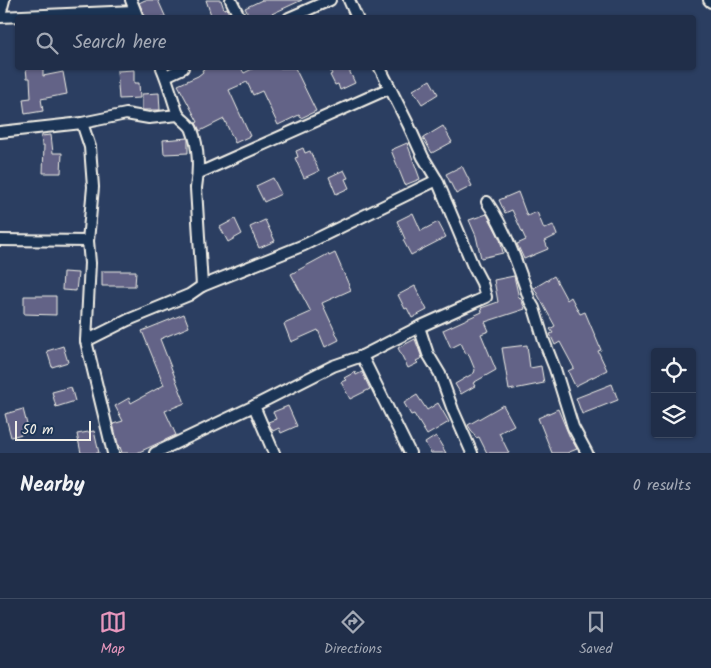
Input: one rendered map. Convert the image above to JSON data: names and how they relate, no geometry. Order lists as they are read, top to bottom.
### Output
{
  "scale_bar": "50 m",
  "page": {
    "search": "Search here",
    "scale": "50 m",
    "heading": ["Nearby", "0 results"],
    "nav": ["Map", "Directions", "Saved"]
  }
}
